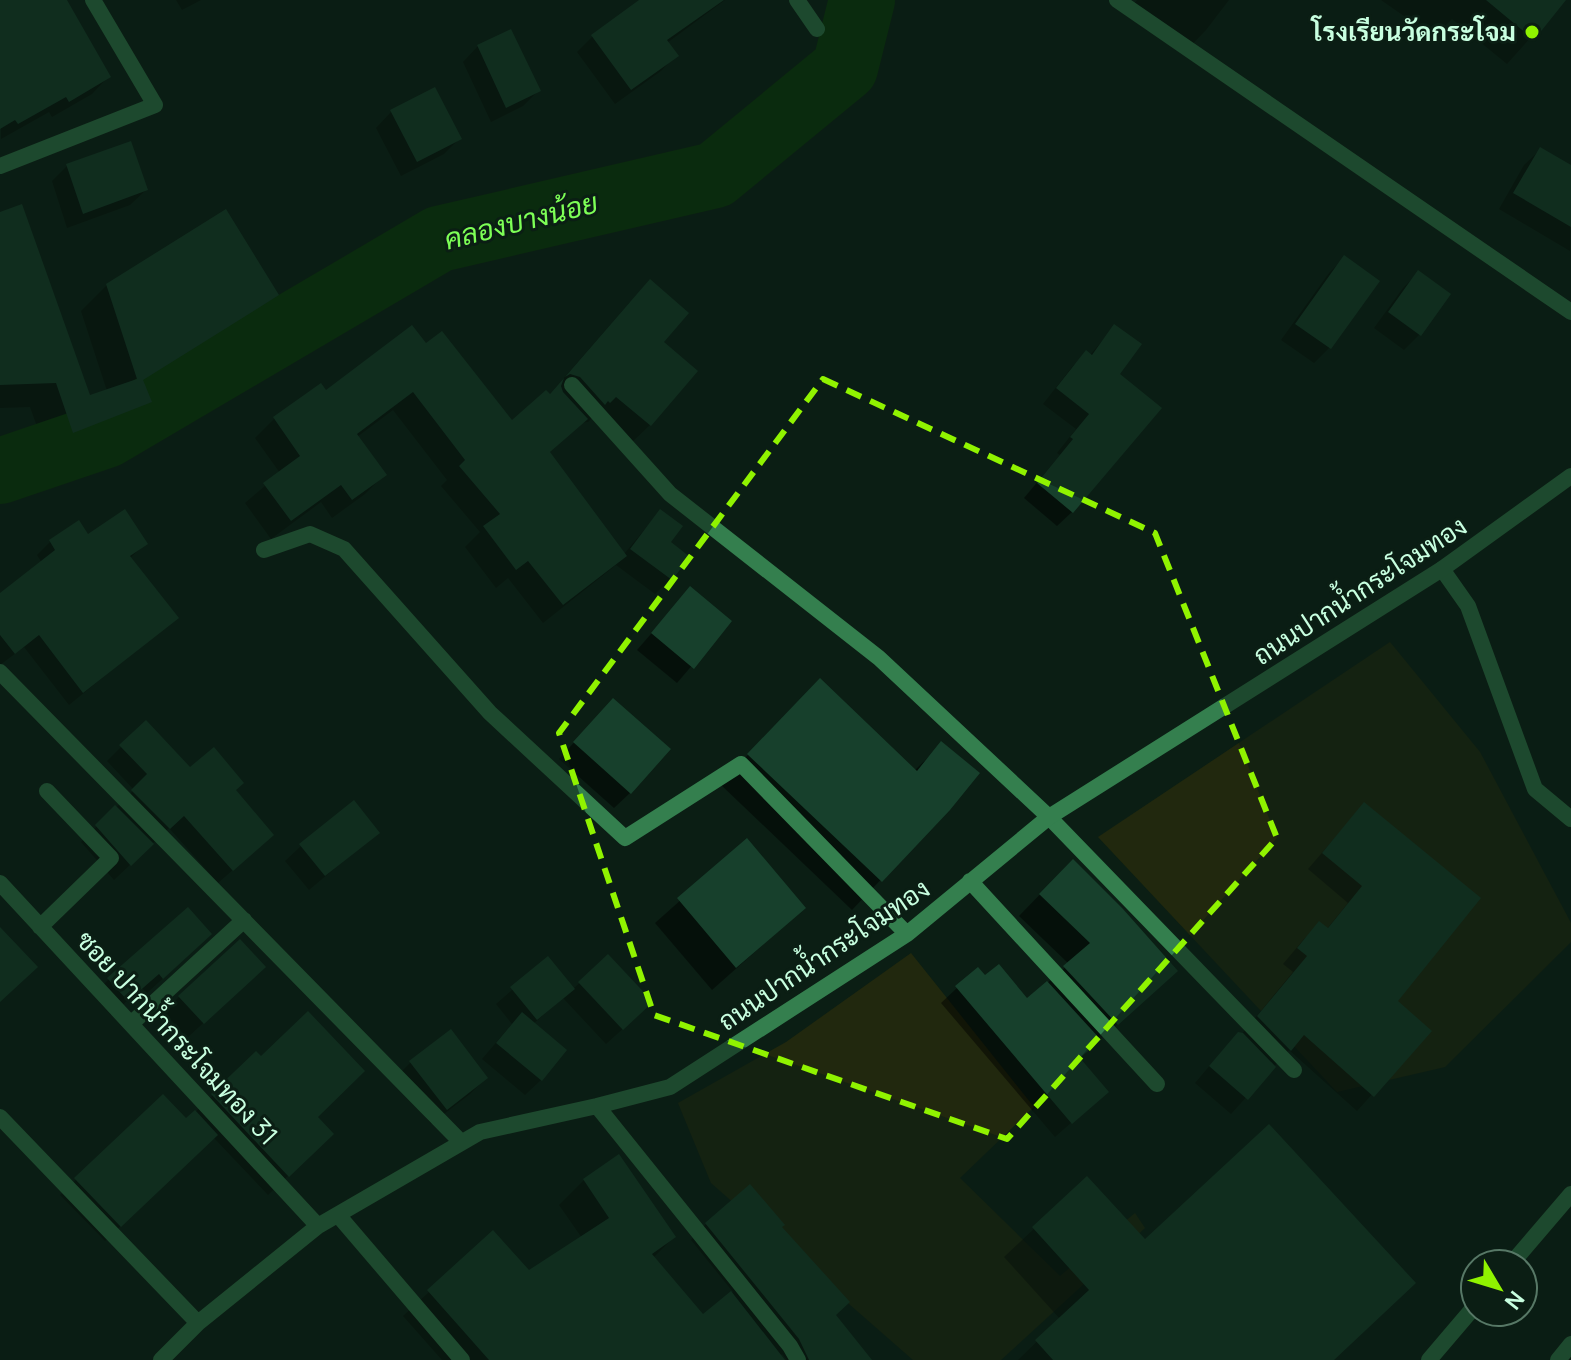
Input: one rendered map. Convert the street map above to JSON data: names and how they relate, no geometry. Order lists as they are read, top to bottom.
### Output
{
  "streets": {
    "street": ["ถนนปากน้ำกระโจมทอง", "ซอย ปากน้ำกระโจมทอง 31"]
  },
  "crossings": [
    ["ถนนปากน้ำกระโจมทอง", "ซอย ปากน้ำกระโจมทอง 31"]
  ],
  "water": ["คลองบางน้อย"],
  "places": ["โรงเรียนวัดกระโจม"],
  "north": "bottom right"
}
